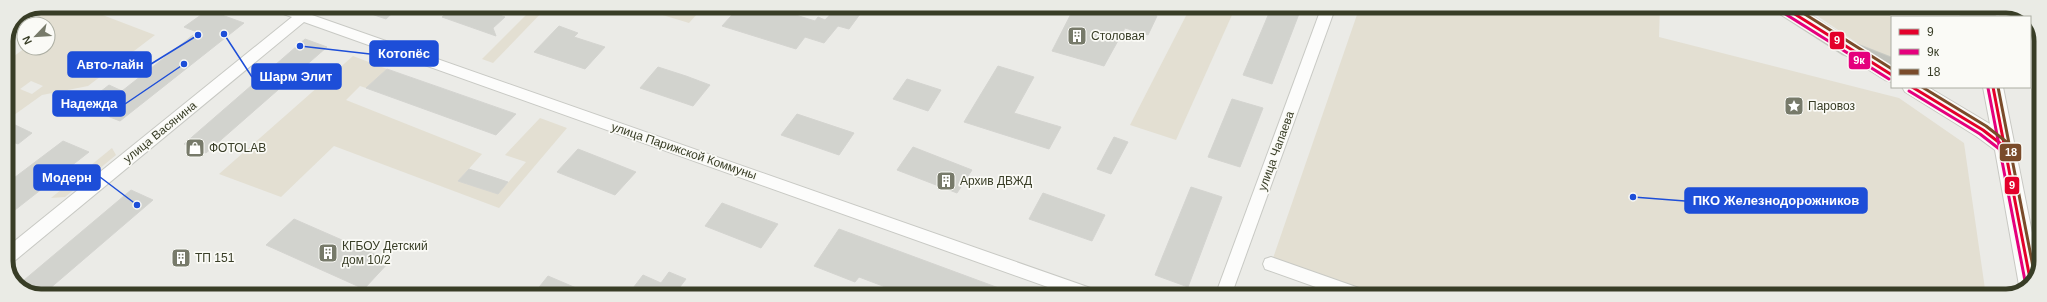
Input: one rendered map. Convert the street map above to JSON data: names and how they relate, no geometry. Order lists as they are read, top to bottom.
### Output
{
  "streets": {
    "street": ["улица Васянина", "улица Парижской Коммуны", "улица Чапаева"]
  },
  "crossings": [
    ["улица Васянина", "улица Парижской Коммуны"]
  ],
  "places": {
    "other": [
      "Шарм Элит",
      "Авто-лайн",
      "Котопёс",
      "Надежда",
      "ПКО Железнодорожников",
      "Модерн"
    ],
    "building": [
      "Столовая",
      "Архив ДВЖД",
      "КГБОУ Детский дом 10/2",
      "ТП 151"
    ],
    "place": ["Паровоз"],
    "shop": ["ФОТОLAB"]
  },
  "lines": ["transit line 9", "transit line 9к", "transit line 18"],
  "legend": ["9", "9к", "18"],
  "north": "bottom left"
}
